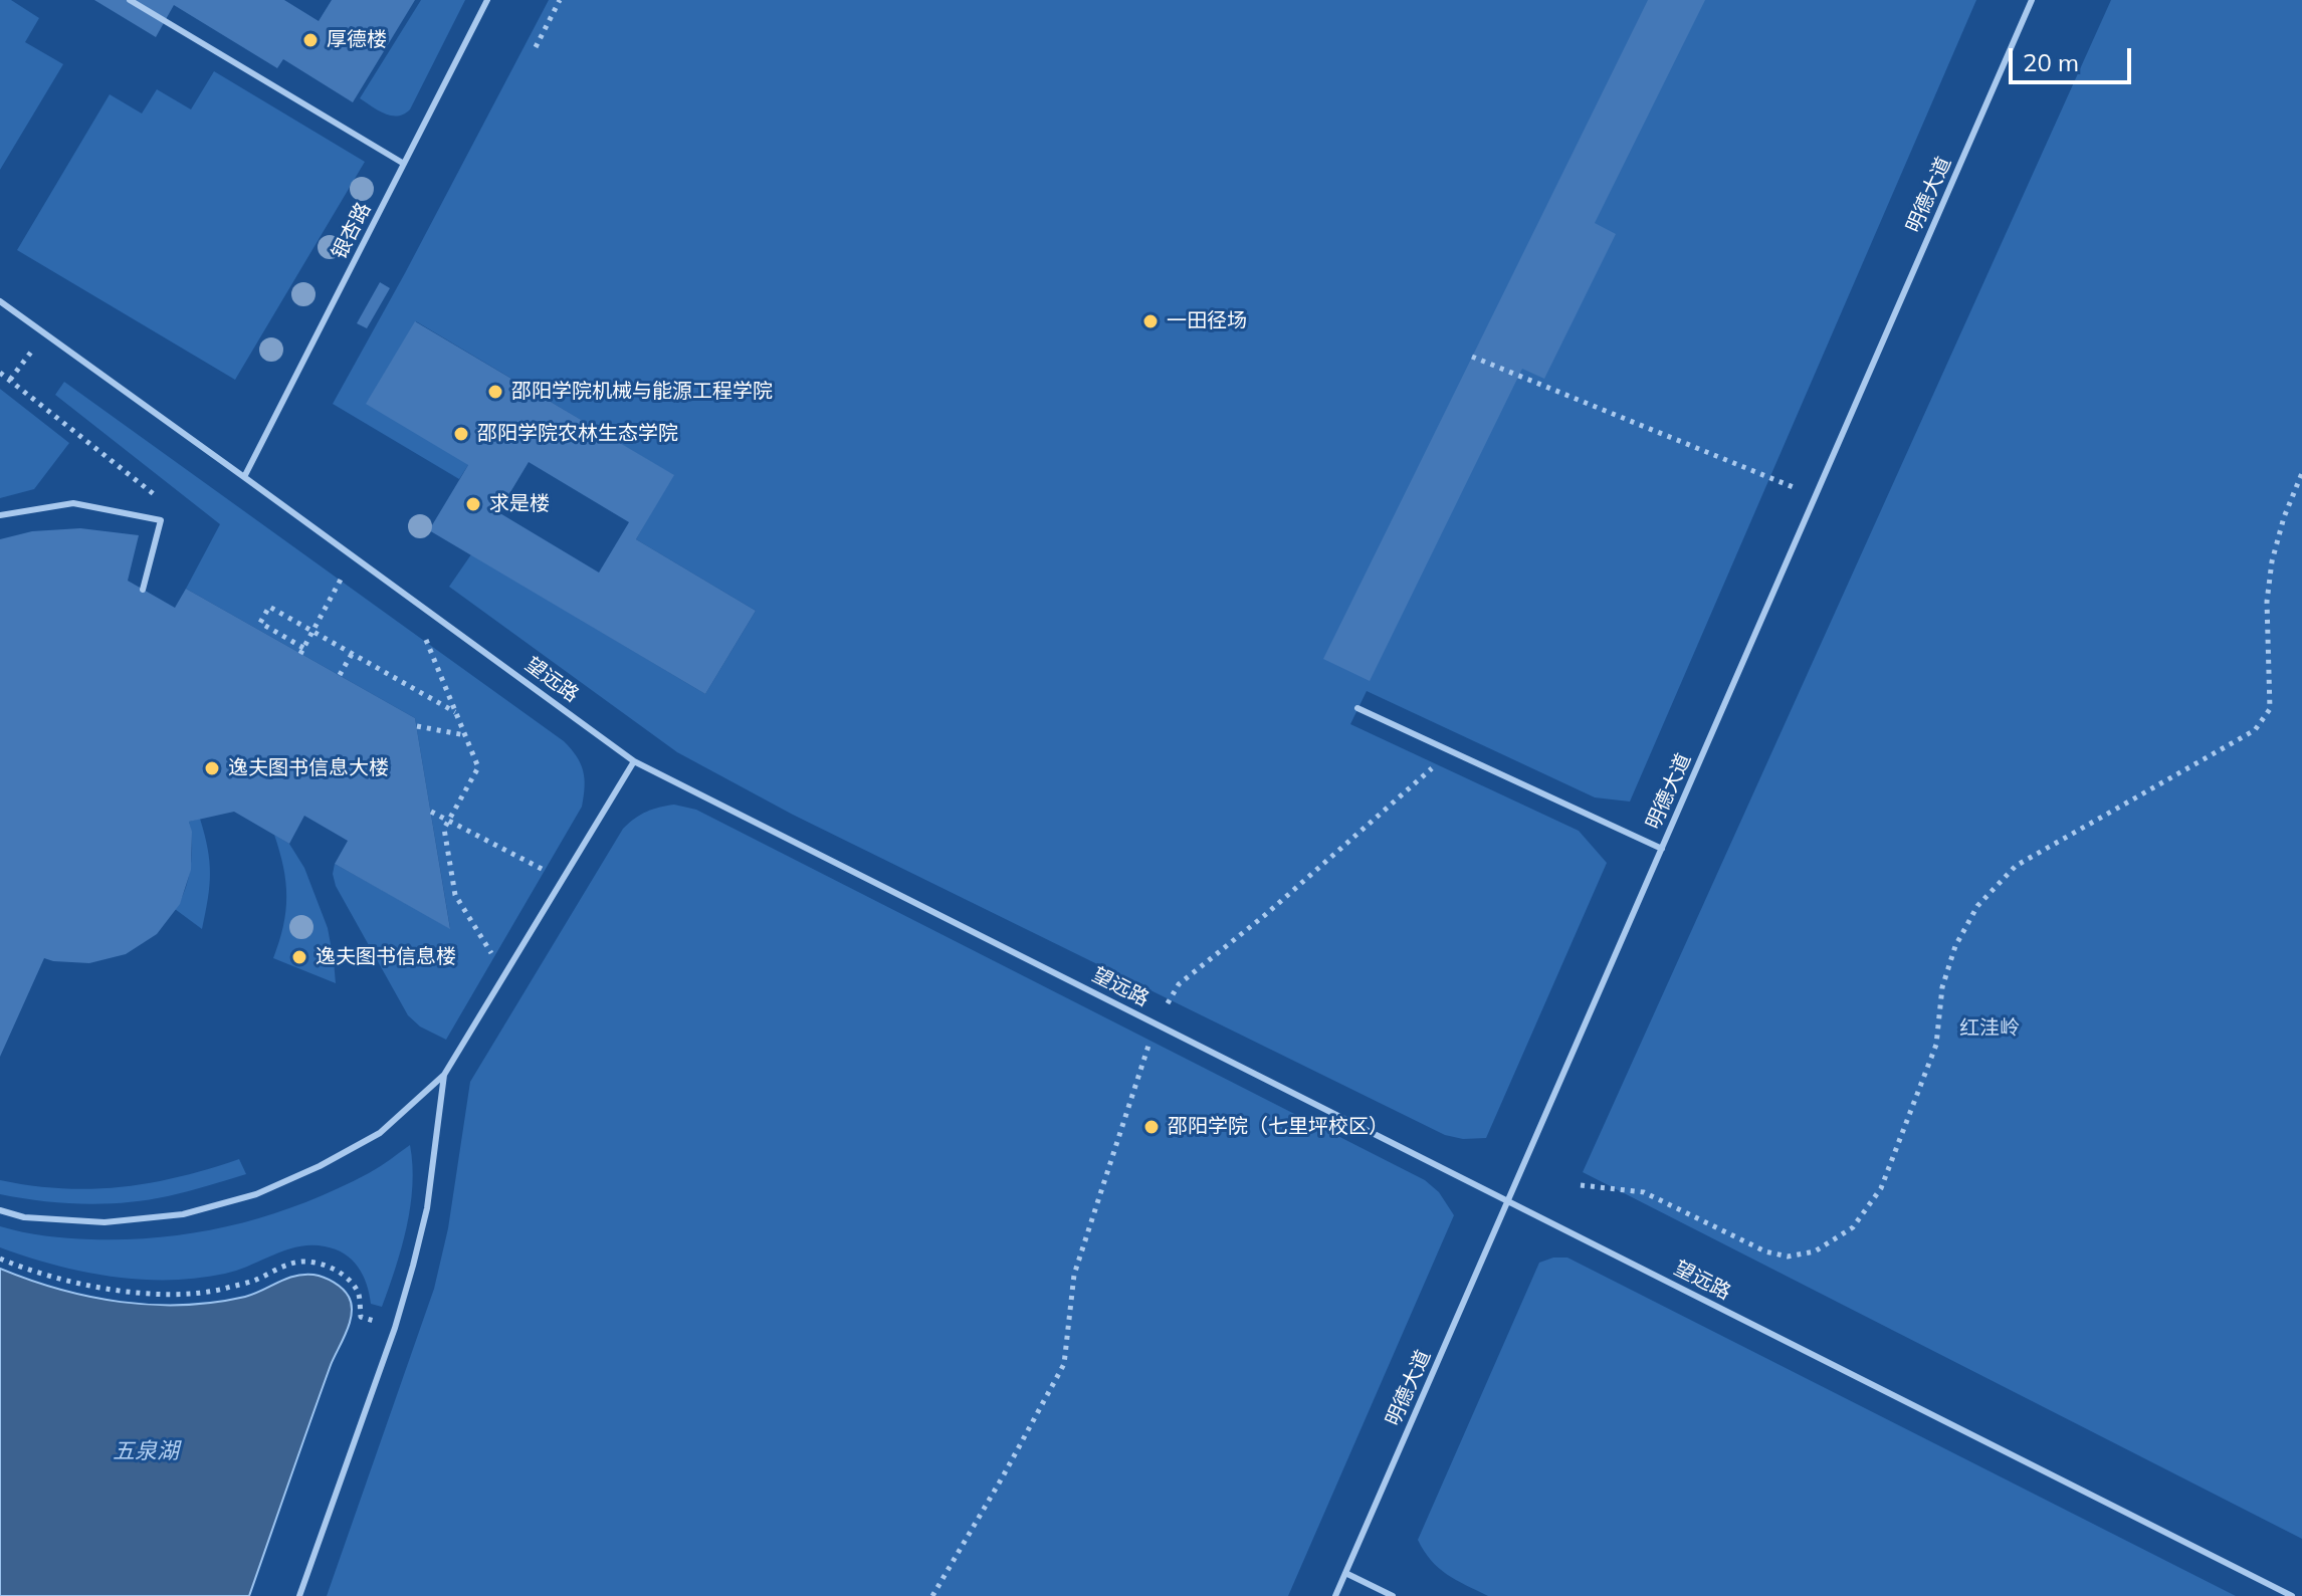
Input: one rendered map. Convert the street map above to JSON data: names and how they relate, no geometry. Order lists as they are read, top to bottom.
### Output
{
  "streets": {
    "lane": ["明德大道", "银杏路", "望远路"]
  },
  "crossings": [
    ["明德大道", "望远路"],
    ["银杏路", "望远路"]
  ],
  "water": ["五泉湖"],
  "parks": ["红洼岭"],
  "places": [
    "厚德楼",
    "一田径场",
    "邵阳学院机械与能源工程学院",
    "邵阳学院农林生态学院",
    "求是楼",
    "逸夫图书信息大楼",
    "逸夫图书信息楼",
    "邵阳学院（七里坪校区）"
  ],
  "scale_bar": "20 m"
}
